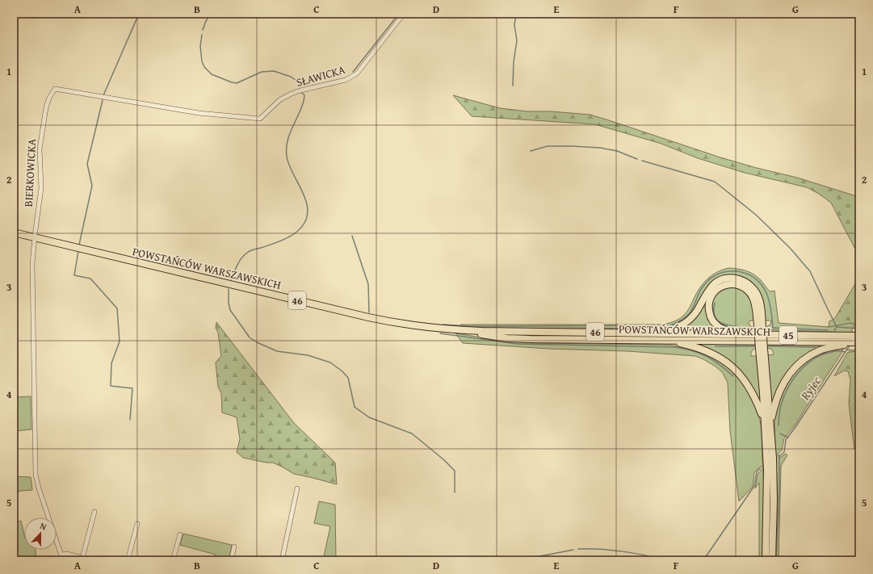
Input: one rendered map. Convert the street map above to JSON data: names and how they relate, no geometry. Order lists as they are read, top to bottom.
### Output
{
  "streets": {
    "main road": ["POWSTAŃCÓW WARSZAWSKICH", "46", "45"],
    "street": ["SŁAWICKA", "BIERKOWICKA"]
  },
  "crossings": [
    ["SŁAWICKA", "BIERKOWICKA"],
    ["BIERKOWICKA", "POWSTAŃCÓW WARSZAWSKICH"]
  ],
  "water": ["Ryjec"],
  "north": "top",
  "grid": {
    "columns": [
      "A",
      "B",
      "C",
      "D",
      "E",
      "F",
      "G"
    ],
    "rows": [
      "1",
      "2",
      "3",
      "4",
      "5"
    ]
  }
}
